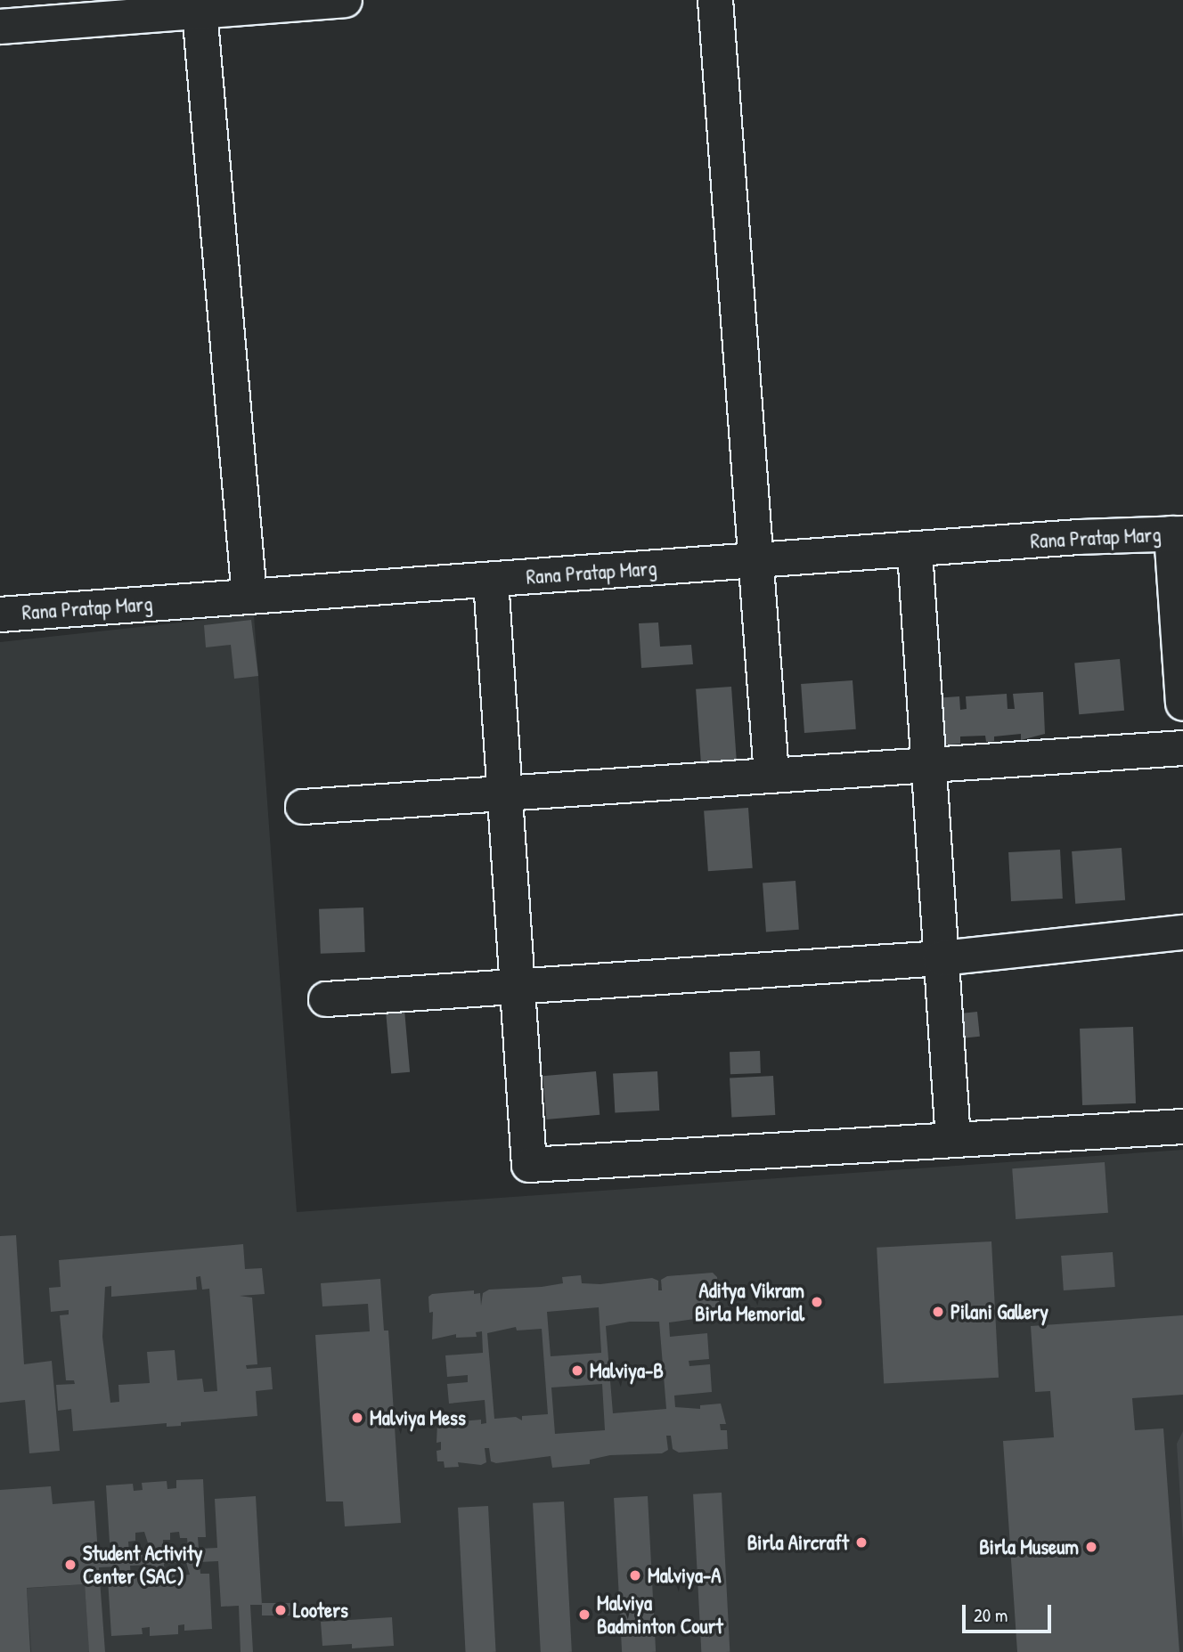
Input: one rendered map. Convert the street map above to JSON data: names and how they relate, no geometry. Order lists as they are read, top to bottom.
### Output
{
  "streets": {
    "street": ["Rana Pratap Marg"]
  },
  "places": [
    "Aditya Vikram Birla Memorial",
    "Pilani Gallery",
    "Malviya-B",
    "Malviya Mess",
    "Birla Aircraft",
    "Birla Museum",
    "Student Activity Center (SAC)",
    "Malviya-A",
    "Looters",
    "Malviya Badminton Court"
  ],
  "scale_bar": "20 m"
}
